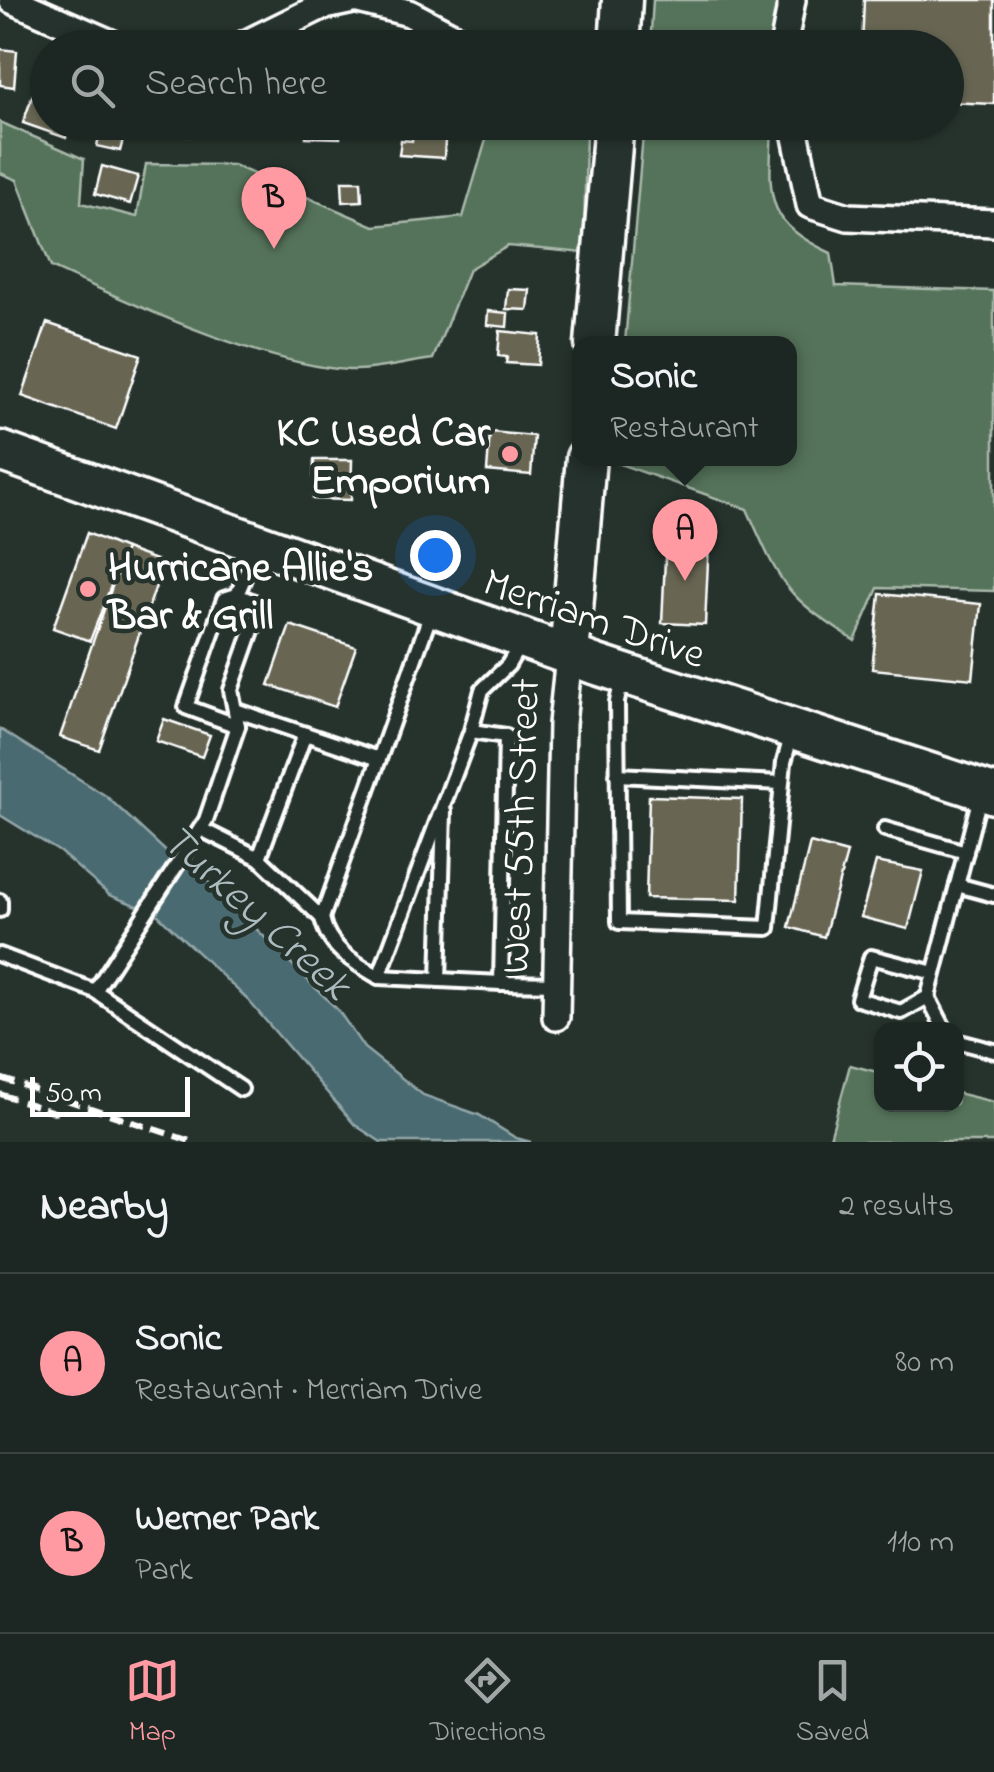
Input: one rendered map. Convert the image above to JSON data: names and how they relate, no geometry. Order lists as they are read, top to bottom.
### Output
{
  "streets": {
    "main road": ["Merriam Drive", "West 55th Street"]
  },
  "crossings": [
    ["Merriam Drive", "West 55th Street"]
  ],
  "water": ["Turkey Creek"],
  "places": ["KC Used Car Emporium", "Hurricane Allie's Bar & Grill"],
  "scale_bar": "50 m",
  "page": {
    "search": "Search here",
    "pins": ["B", "A"],
    "popup": ["Sonic", "Restaurant"],
    "scale": "50 m",
    "heading": ["Nearby", "2 results"],
    "list": [
      {
        "mark": "A",
        "name": "Sonic",
        "note": "Restaurant · Merriam Drive",
        "value": "80 m"
      },
      {
        "mark": "B",
        "name": "Werner Park",
        "note": "Park",
        "value": "110 m"
      }
    ],
    "nav": ["Map", "Directions", "Saved"]
  }
}
